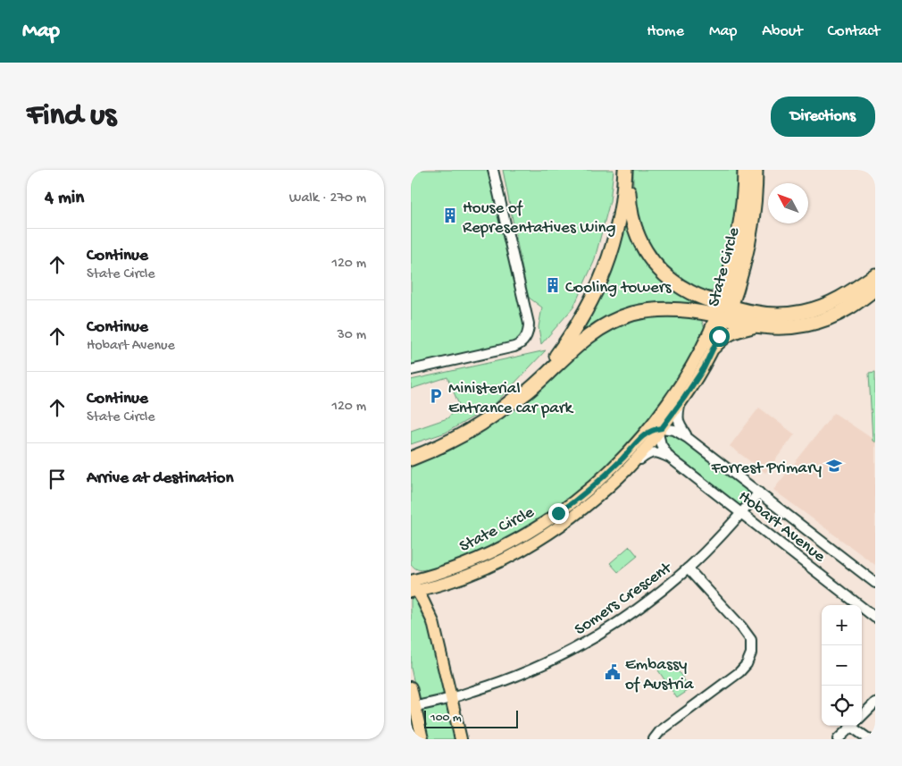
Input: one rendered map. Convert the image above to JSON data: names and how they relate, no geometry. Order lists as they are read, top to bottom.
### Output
{
  "streets": {
    "highway": ["State Circle"],
    "street": ["Hobart Avenue", "Somers Crescent"]
  },
  "crossings": [
    ["State Circle", "Hobart Avenue"],
    ["Hobart Avenue", "Somers Crescent"]
  ],
  "places": {
    "building": ["House of Representatives Wing", "Cooling towers"],
    "parking": ["Ministerial Entrance car park"],
    "school or university": ["Forrest Primary"],
    "public building": ["Embassy of Austria"]
  },
  "scale_bar": "100 m",
  "north": "top left",
  "page": {
    "header": "Map",
    "nav": [
      "Home",
      "Map",
      "About",
      "Contact"
    ],
    "buttons": "Directions",
    "title": "Find us",
    "heading": ["4 min", "Walk · 270 m"],
    "list": [
      ["Continue", "State Circle", "120 m"],
      ["Continue", "Hobart Avenue", "30 m"],
      ["Continue", "State Circle", "120 m"],
      "Arrive at destination"
    ],
    "map_buttons": ["+", "−"],
    "scale": "100 m"
  }
}
